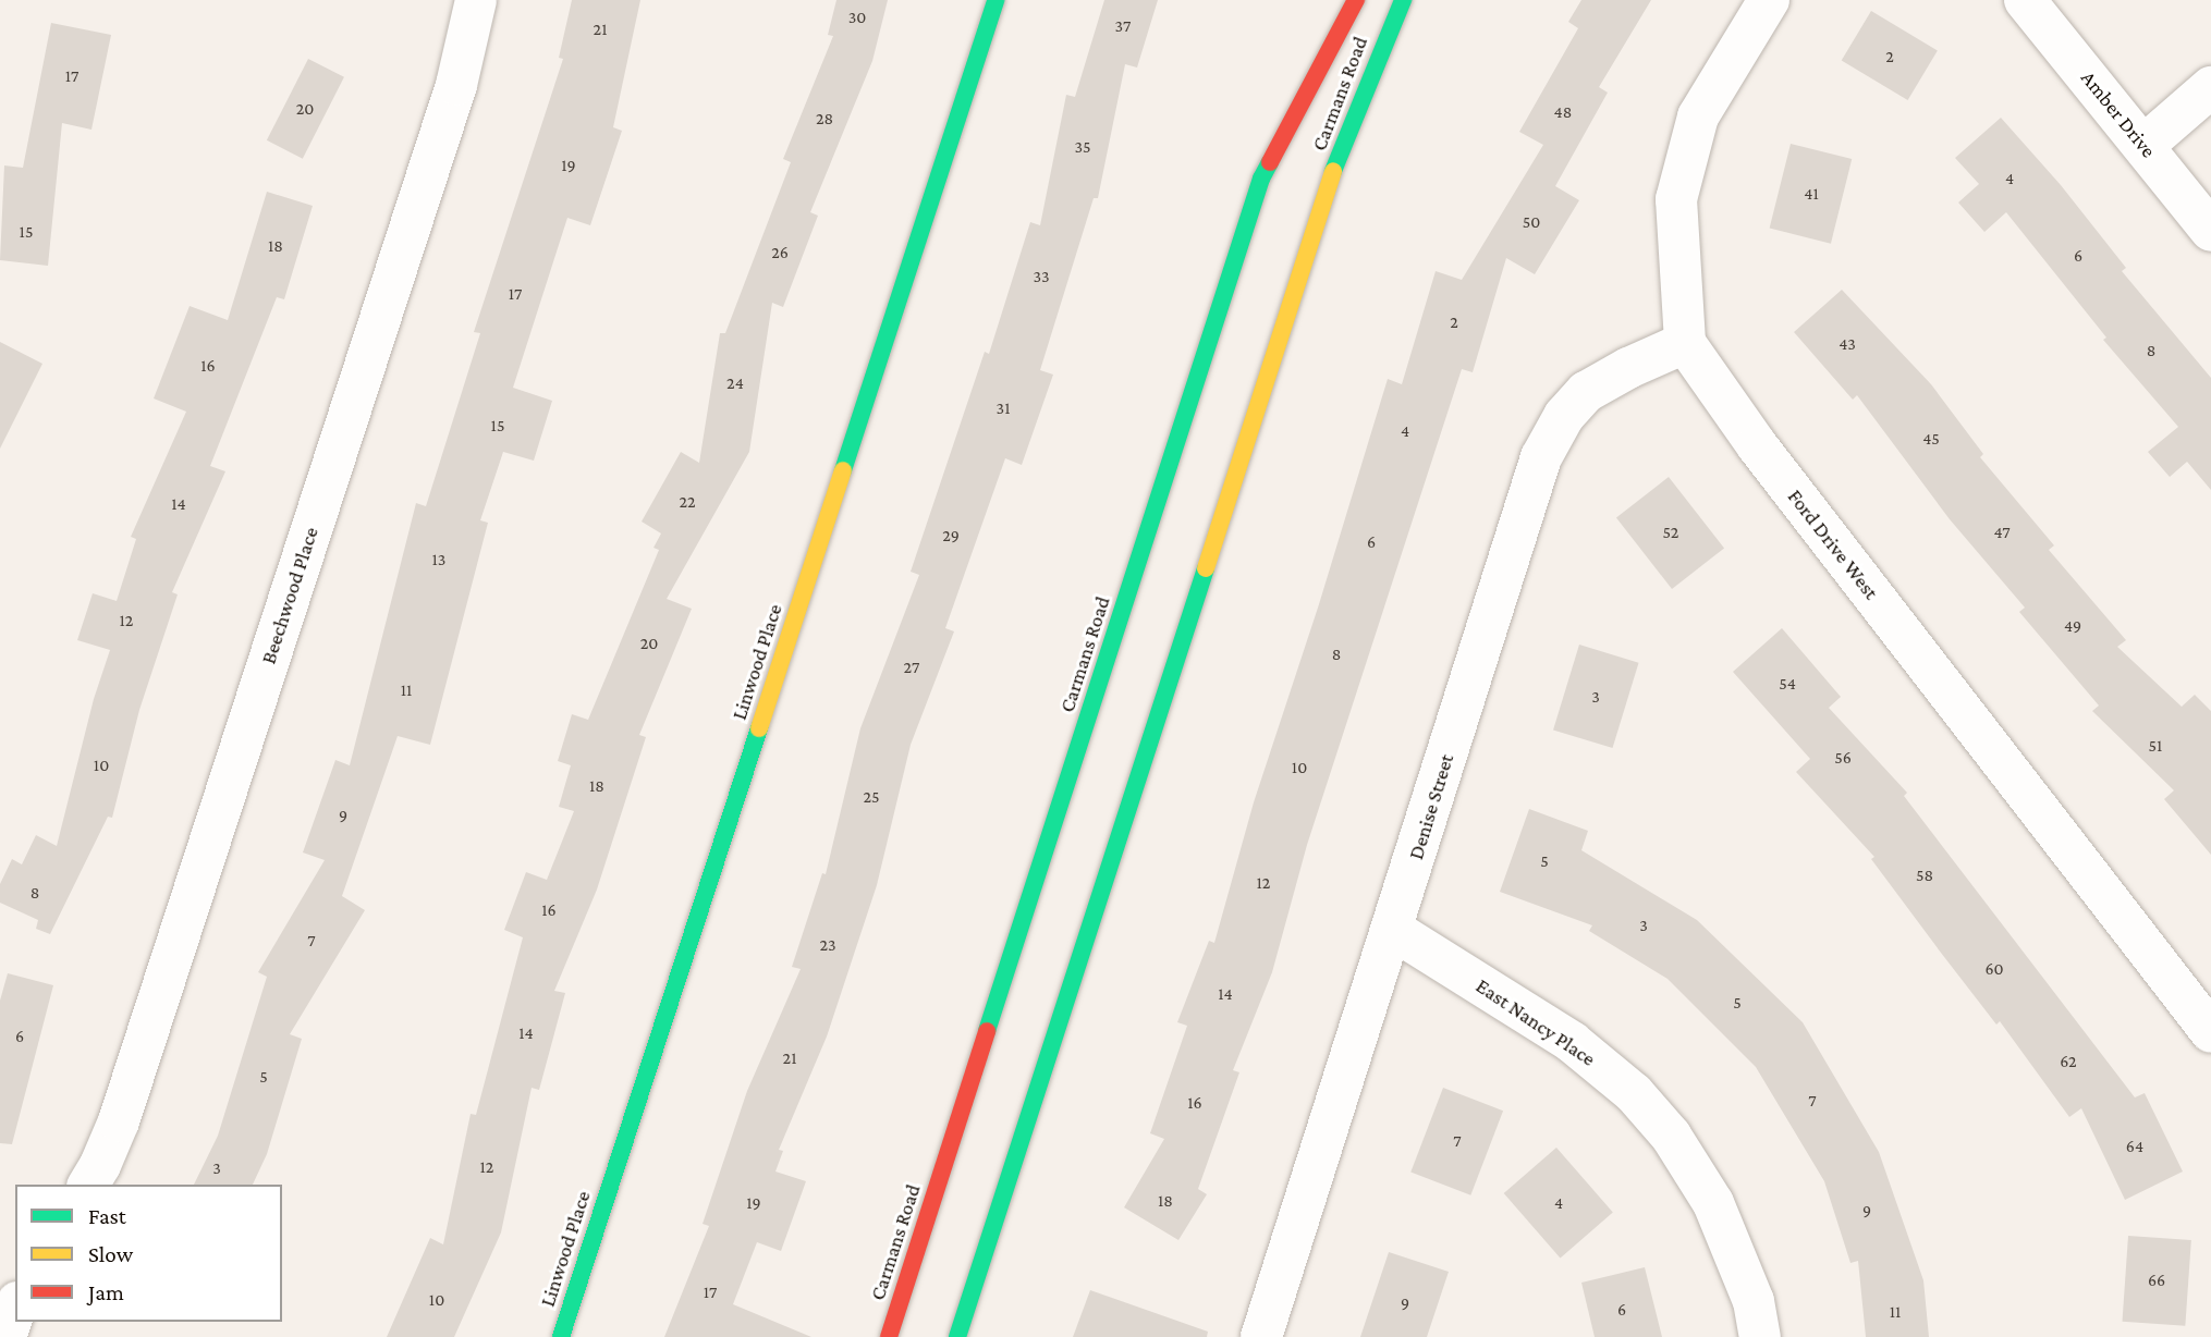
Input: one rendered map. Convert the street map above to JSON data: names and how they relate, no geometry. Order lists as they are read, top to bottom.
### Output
{
  "streets": {
    "street": [
      "Carmans Road",
      "Amber Drive",
      "Ford Drive West",
      "Beechwood Place",
      "Linwood Place",
      "Denise Street",
      "East Nancy Place"
    ]
  },
  "crossings": [
    ["Ford Drive West", "Denise Street"],
    ["Denise Street", "East Nancy Place"]
  ],
  "house_numbers": [
    "30",
    "37",
    "21",
    "2",
    "17",
    "20",
    "48",
    "28",
    "35",
    "19",
    "4",
    "41",
    "50",
    "15",
    "18",
    "26",
    "6",
    "33",
    "17",
    "2",
    "43",
    "8",
    "16",
    "24",
    "31",
    "15",
    "4",
    "45",
    "22",
    "14",
    "52",
    "47",
    "29",
    "6",
    "13",
    "12",
    "49",
    "20",
    "8",
    "27",
    "54",
    "11",
    "3",
    "51",
    "56",
    "10",
    "10",
    "18",
    "25",
    "9",
    "5",
    "58",
    "12",
    "8",
    "16",
    "3",
    "7",
    "23",
    "60",
    "14",
    "5",
    "14",
    "6",
    "21",
    "62",
    "5",
    "7",
    "16",
    "7",
    "64",
    "12",
    "3",
    "18",
    "19",
    "4",
    "9",
    "66",
    "17",
    "10",
    "9",
    "6",
    "11"
  ],
  "legend": ["Fast", "Slow", "Jam"]
}
